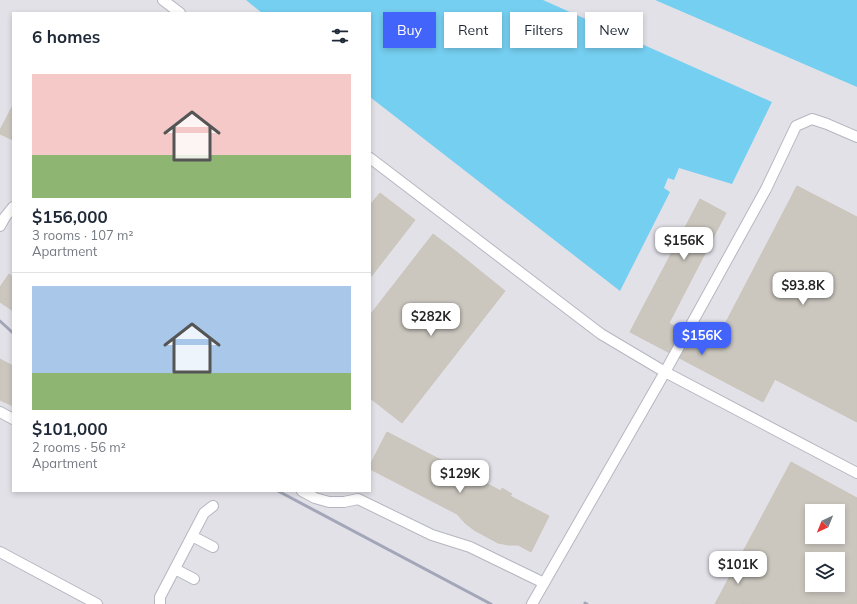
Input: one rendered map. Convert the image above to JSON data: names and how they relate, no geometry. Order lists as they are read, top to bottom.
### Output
{
  "north": "bottom left",
  "page": {
    "chip": [
      "Buy",
      "Rent",
      "Filters",
      "New"
    ],
    "heading": "6 homes",
    "list": [
      {
        "name": "$156,000",
        "note": "3 rooms · 107 m² · Apartment"
      },
      {
        "name": "$101,000",
        "note": "2 rooms · 56 m² · Apartment"
      }
    ],
    "price": [
      "$156K",
      "$93.8K",
      "$282K",
      "$156K",
      "$129K",
      "$101K"
    ]
  }
}
